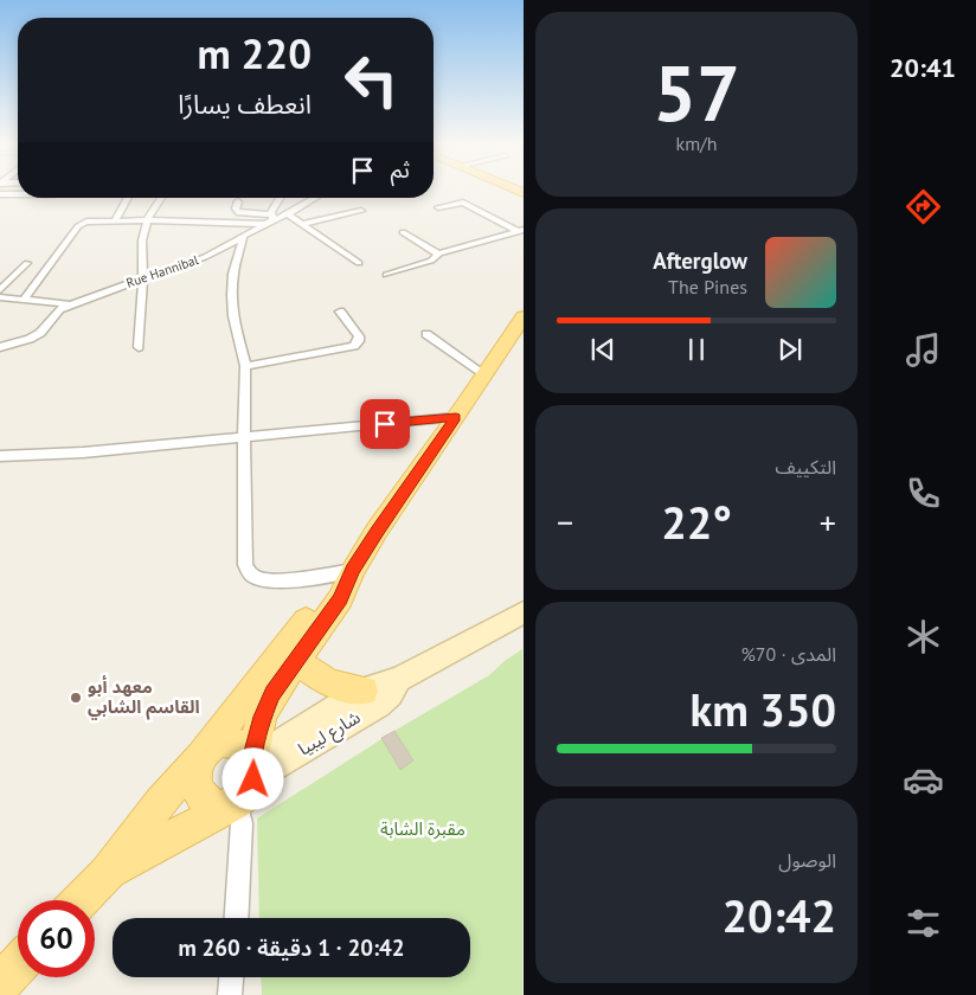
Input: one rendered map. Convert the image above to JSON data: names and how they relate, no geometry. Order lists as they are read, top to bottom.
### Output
{
  "streets": {
    "main road": ["شارع ليبيا"],
    "street": ["Rue Hannibal"]
  },
  "parks": ["مقبرة الشابة"],
  "places": ["معهد أبو القاسم الشابي"],
  "page": {
    "tabs": "20:41",
    "tile": [
      ["57", "km/h"],
      "التكييف",
      ["المدى · 70%", "350 km"],
      ["الوصول", "20:42"]
    ],
    "turn": ["220 m", "انعطف يسارًا"],
    "then": "ثم",
    "song": ["Afterglow", "The Pines"],
    "heat": ["−", "22°", "+"],
    "limit": "60",
    "trip": "20:42 · 1 دقيقة · 260 m"
  }
}
